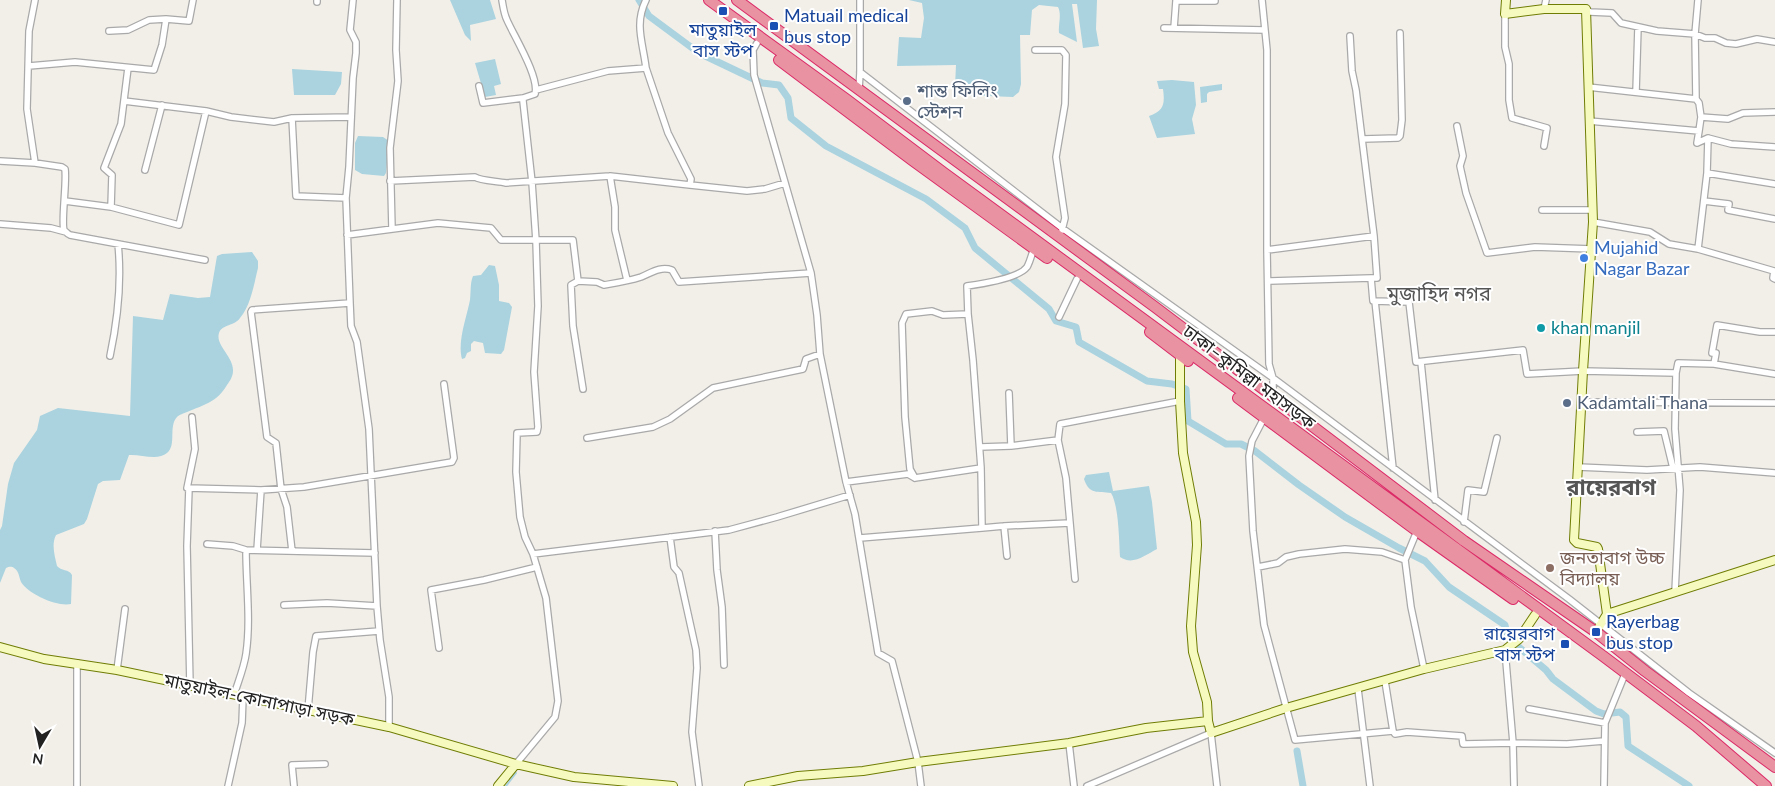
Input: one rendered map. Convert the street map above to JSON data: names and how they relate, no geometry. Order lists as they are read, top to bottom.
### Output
{
  "streets": {
    "highway": ["ঢাকা–কুমিল্লা মহাসড়ক"],
    "street": ["মাতুয়াইল-কোনাপাড়া সড়ক"]
  },
  "districts": ["মুজাহিদ নগর", "রায়েরবাগ"],
  "places": {
    "transit": [
      "মাতুয়াইল বাস স্টপ",
      "Matuail medical bus stop",
      "Rayerbag bus stop",
      "রায়েরবাগ বাস স্টপ"
    ],
    "other": [
      "শান্ত ফিলিং স্টেশন",
      "Mujahid Nagar Bazar",
      "khan manjil",
      "Kadamtali Thana",
      "জনতাবাগ উচ্চ বিদ্যালয়"
    ]
  },
  "north": "bottom"
}
